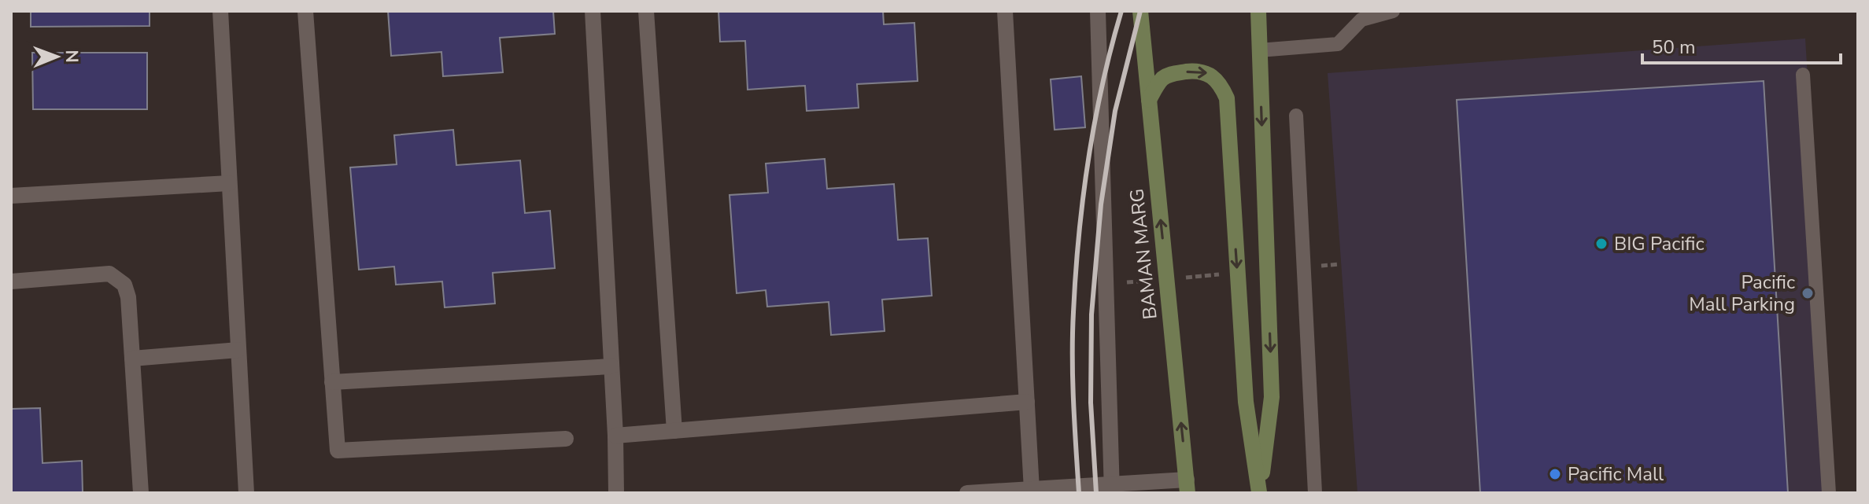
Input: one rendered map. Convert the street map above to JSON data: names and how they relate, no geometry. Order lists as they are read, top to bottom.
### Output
{
  "streets": {
    "main road": ["BAMAN MARG"]
  },
  "places": ["BIG Pacific", "Pacific Mall Parking", "Pacific Mall"],
  "scale_bar": "50 m",
  "north": "right"
}
